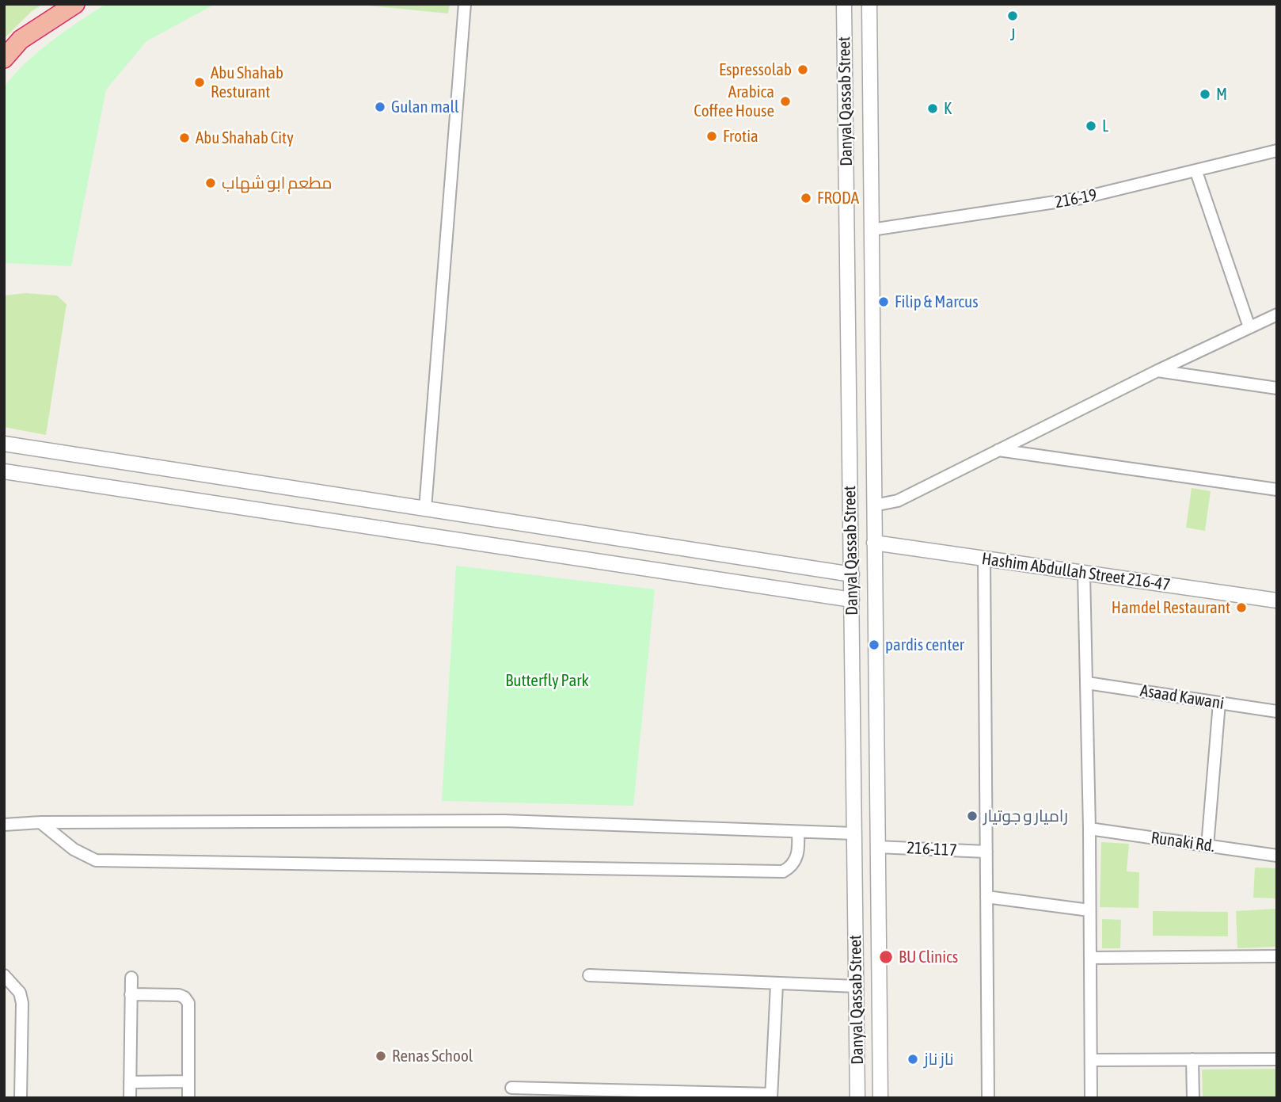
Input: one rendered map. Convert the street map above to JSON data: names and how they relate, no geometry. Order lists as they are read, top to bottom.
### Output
{
  "streets": {
    "street": [
      "Danyal Qassab Street",
      "216-19",
      "Hashim Abdullah Street 216-47",
      "Asaad Kawani",
      "Runaki Rd.",
      "216-117"
    ]
  },
  "crossings": [
    ["Danyal Qassab Street", "216-19"],
    ["Danyal Qassab Street", "Hashim Abdullah Street 216-47"],
    ["Danyal Qassab Street", "216-117"]
  ],
  "parks": ["Butterfly Park"],
  "places": [
    "J",
    "Espressolab",
    "Abu Shahab Resturant",
    "M",
    "Arabica Coffee House",
    "Gulan mall",
    "K",
    "L",
    "Frotia",
    "Abu Shahab City",
    "مطعم ابو شهاب",
    "FRODA",
    "Filip & Marcus",
    "Hamdel Restaurant",
    "pardis center",
    "رامیار و جوتیار",
    "BU Clinics",
    "Renas School",
    "ناز ناز"
  ]
}
